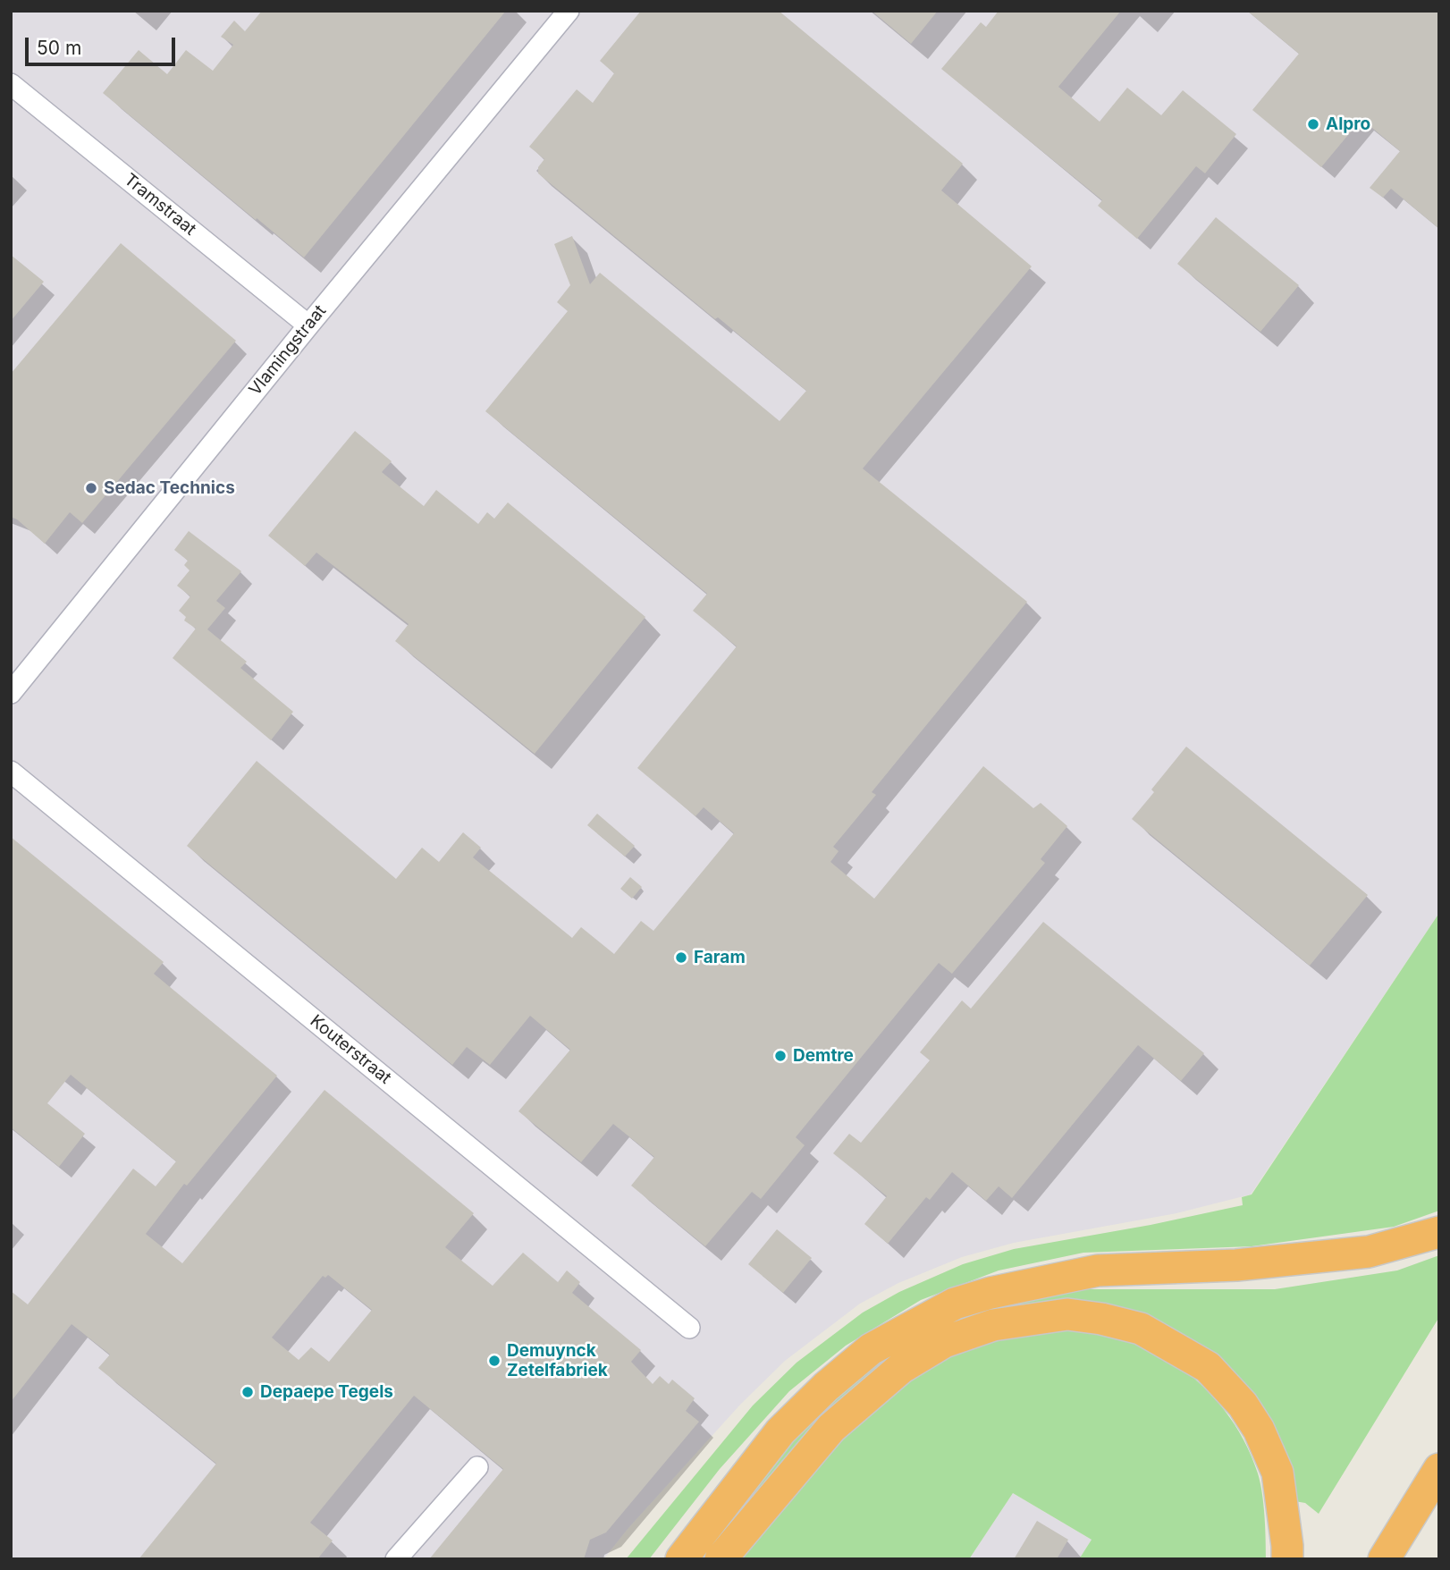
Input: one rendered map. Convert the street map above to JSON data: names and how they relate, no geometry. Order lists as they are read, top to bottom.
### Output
{
  "streets": {
    "street": ["Tramstraat", "Vlamingstraat", "Kouterstraat"]
  },
  "crossings": [
    ["Tramstraat", "Vlamingstraat"]
  ],
  "places": [
    "Alpro",
    "Sedac Technics",
    "Faram",
    "Demtre",
    "Demuynck Zetelfabriek",
    "Depaepe Tegels"
  ],
  "scale_bar": "50 m"
}
